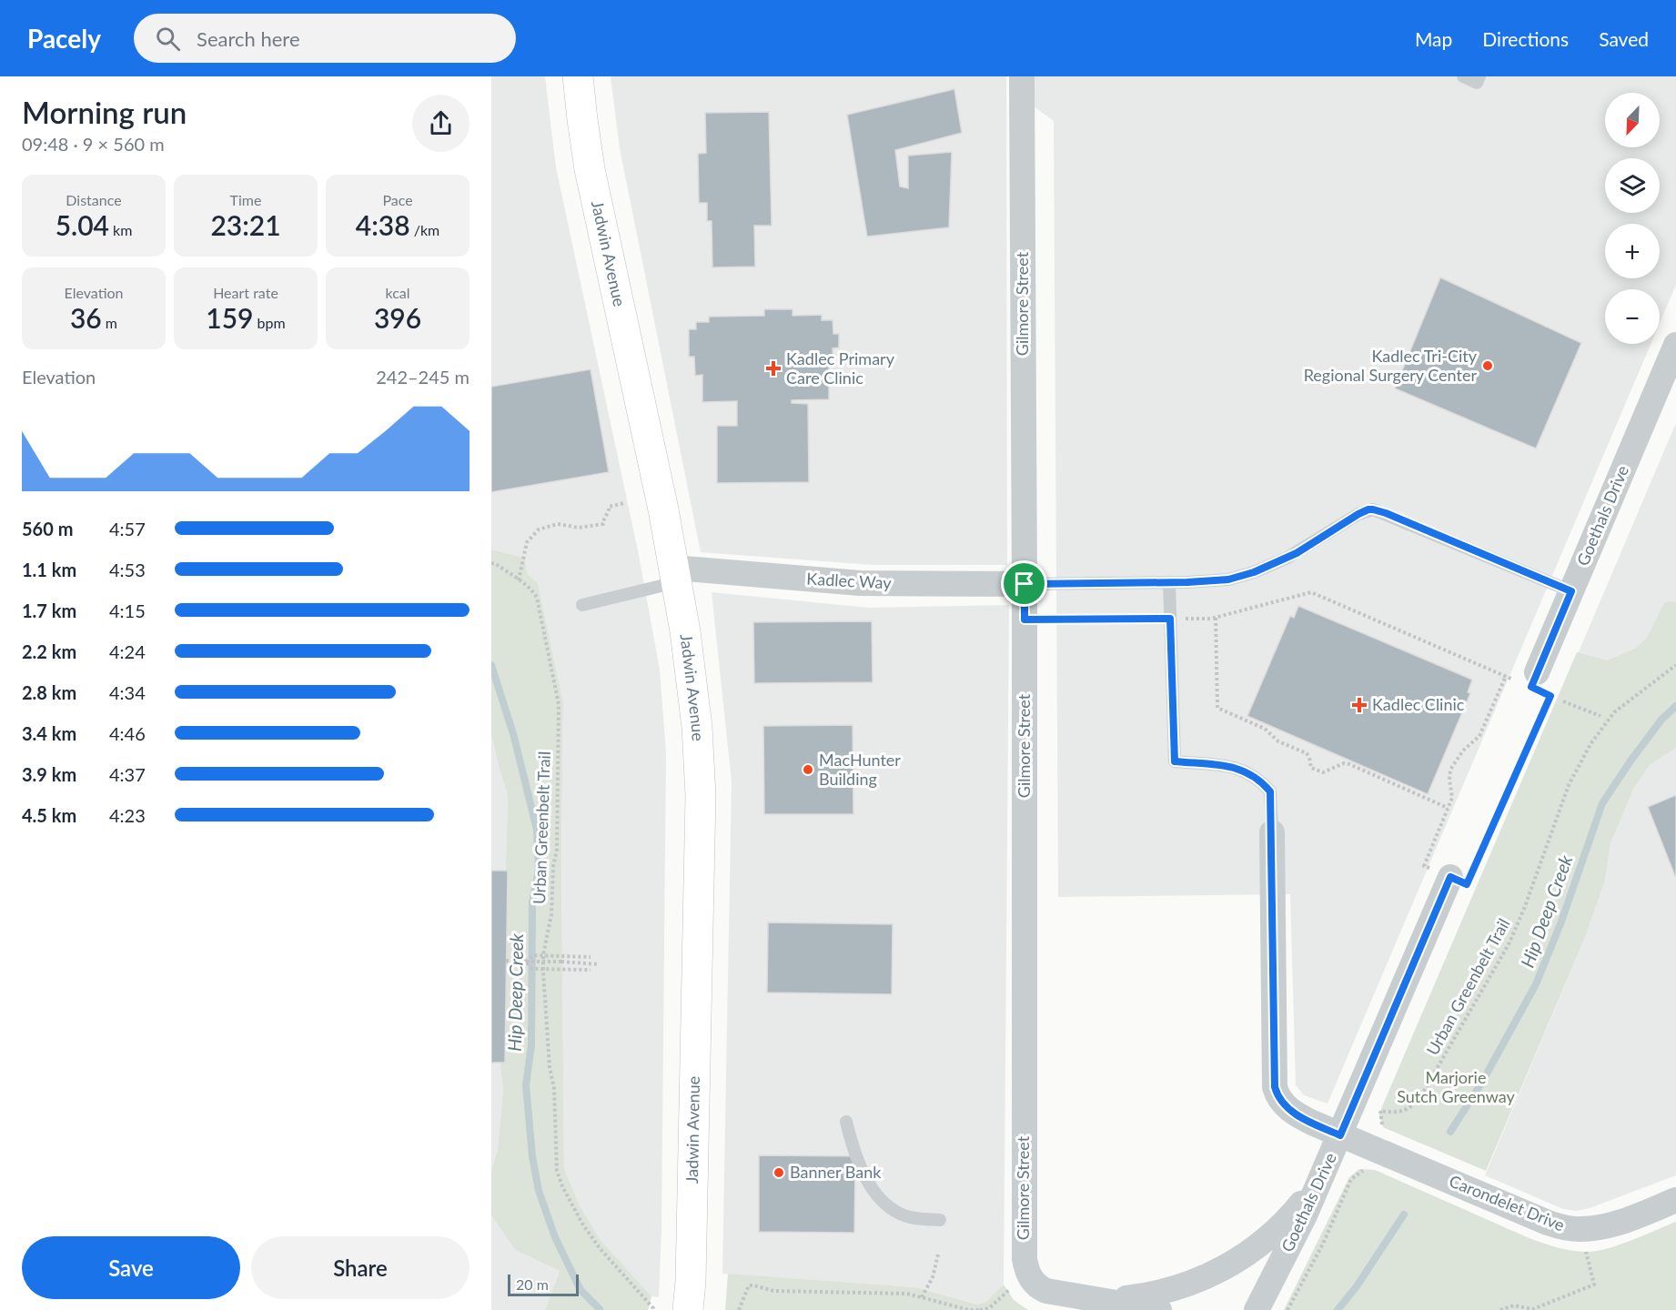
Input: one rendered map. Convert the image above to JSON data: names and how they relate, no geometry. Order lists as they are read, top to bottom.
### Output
{
  "streets": {
    "main road": ["Jadwin Avenue"],
    "street": [
      "Gilmore Street",
      "Goethals Drive",
      "Kadlec Way",
      "Carondelet Drive"
    ],
    "path": ["Urban Greenbelt Trail"]
  },
  "crossings": [
    ["Jadwin Avenue", "Kadlec Way"],
    ["Gilmore Street", "Kadlec Way"],
    ["Goethals Drive", "Carondelet Drive"],
    ["Urban Greenbelt Trail", "Carondelet Drive"]
  ],
  "water": ["Hip Deep Creek"],
  "parks": ["Marjorie Sutch Greenway"],
  "places": {
    "other": ["Kadlec Tri-City Regional Surgery Center", "MacHunter Building", "Banner Bank"],
    "health": ["Kadlec Primary Care Clinic", "Kadlec Clinic"]
  },
  "scale_bar": "20 m",
  "north": "bottom left",
  "page": {
    "header": "Pacely",
    "search": "Search here",
    "nav": ["Map", "Directions", "Saved"],
    "heading": ["Morning run", "09:48 · 9 × 560 m"],
    "map_buttons": ["+", "−"],
    "stats": [
      ["Distance", "5.04 km"],
      ["Time", "23:21"],
      ["Pace", "4:38 /km"],
      ["Elevation", "36 m"],
      ["Heart rate", "159 bpm"],
      ["kcal", "396"]
    ],
    "chart": ["Elevation", "242–245 m"],
    "list": [
      {
        "name": "560 m",
        "note": "4:57"
      },
      {
        "name": "1.1 km",
        "note": "4:53"
      },
      {
        "name": "1.7 km",
        "note": "4:15"
      },
      {
        "name": "2.2 km",
        "note": "4:24"
      },
      {
        "name": "2.8 km",
        "note": "4:34"
      },
      {
        "name": "3.4 km",
        "note": "4:46"
      },
      {
        "name": "3.9 km",
        "note": "4:37"
      },
      {
        "name": "4.5 km",
        "note": "4:23"
      }
    ],
    "buttons": ["Save", "Share"],
    "scale": "20 m"
  }
}
